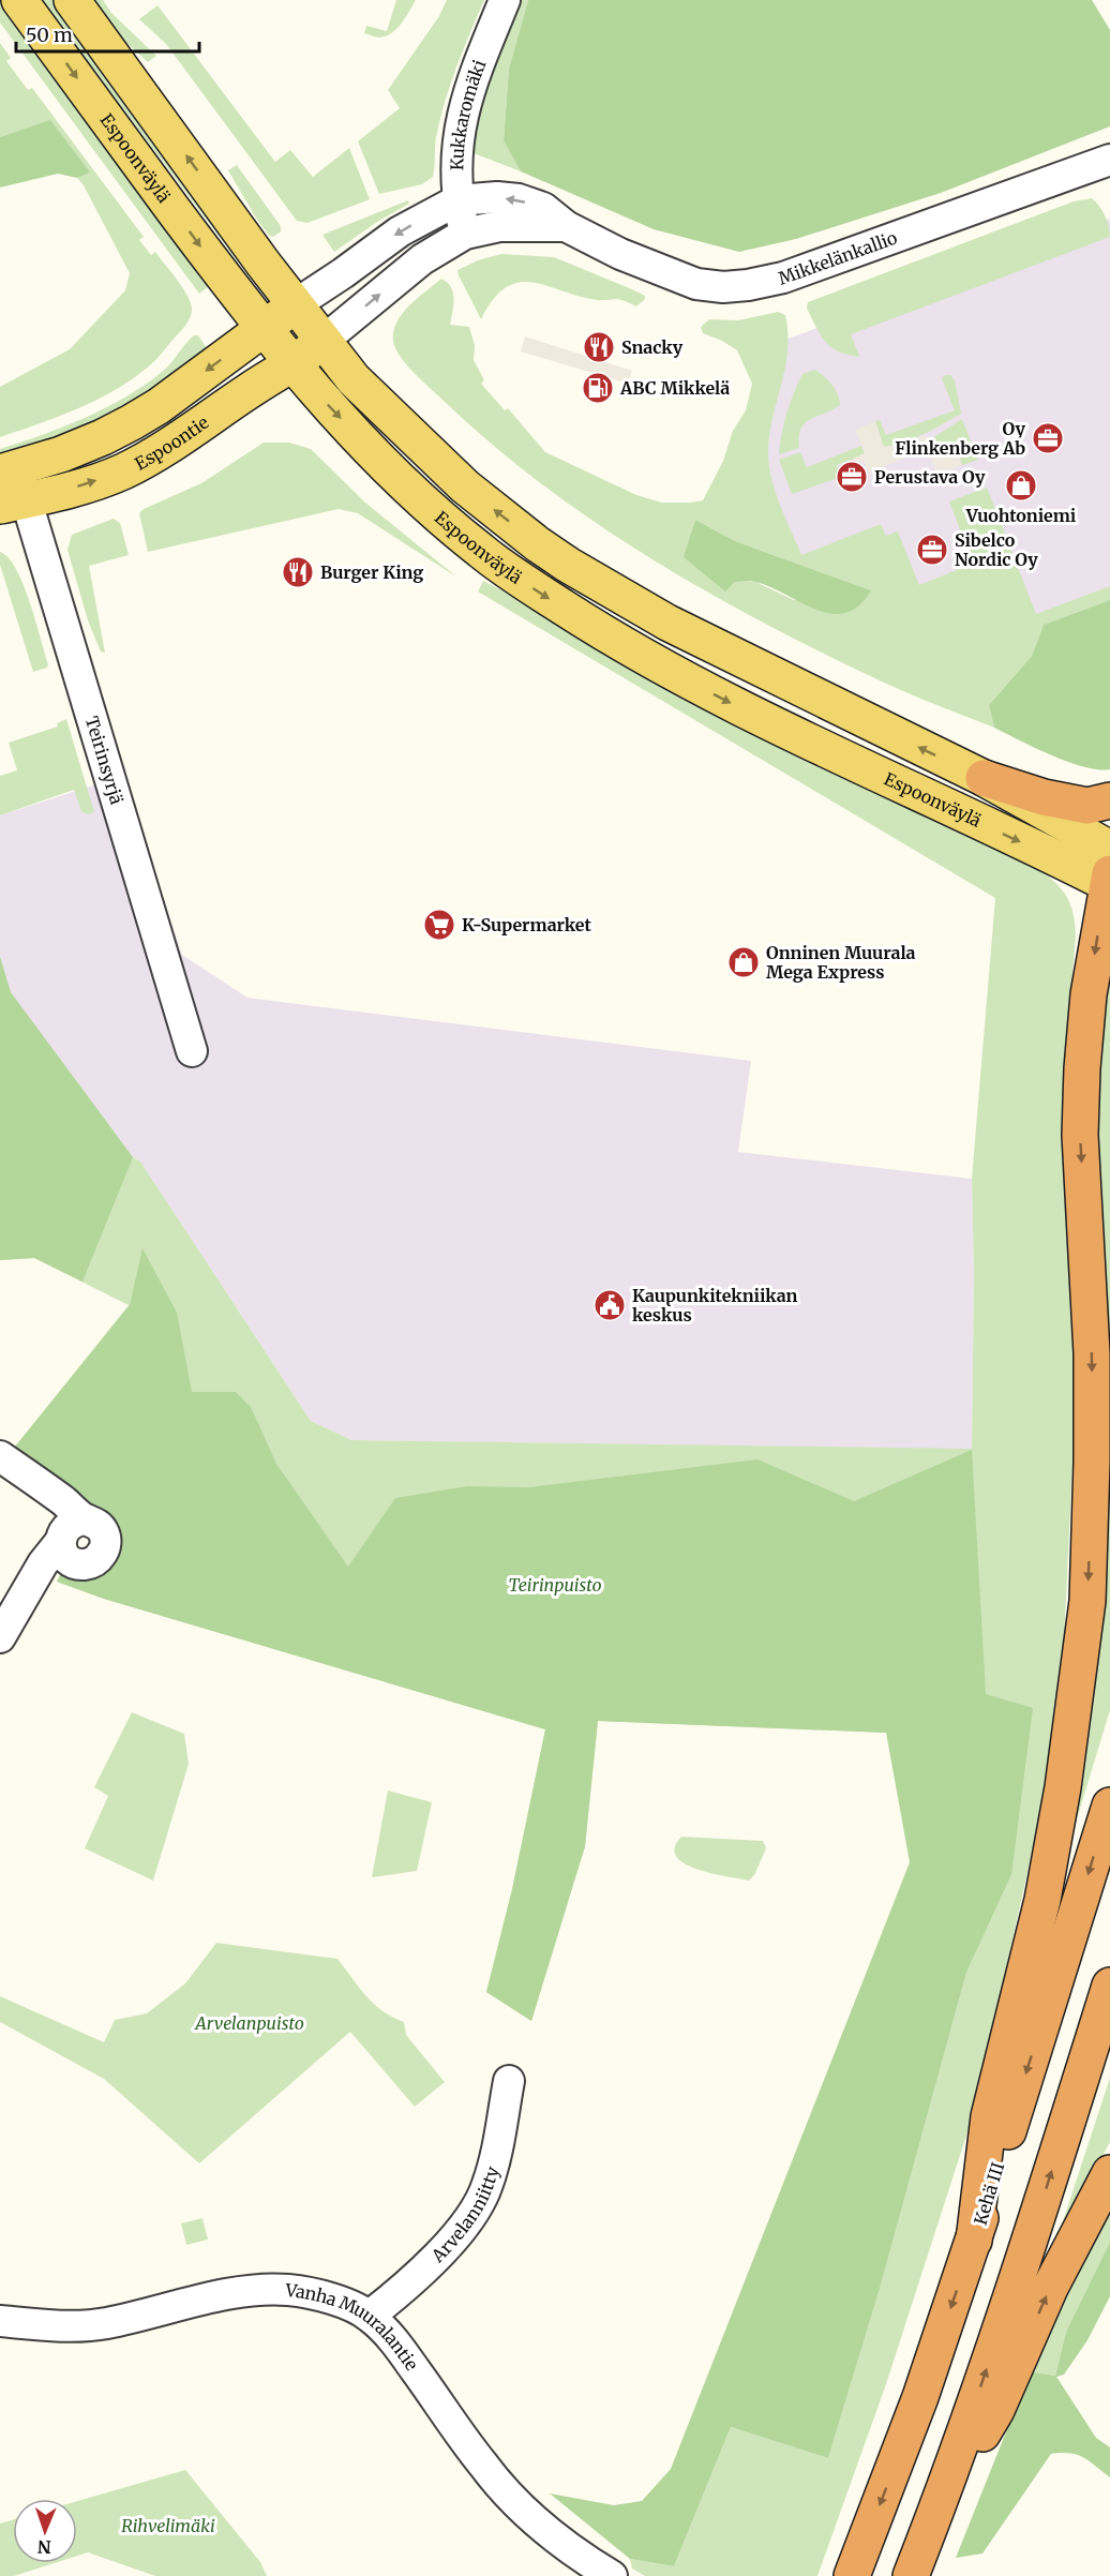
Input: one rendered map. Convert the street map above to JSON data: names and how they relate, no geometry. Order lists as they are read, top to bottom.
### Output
{
  "streets": {
    "highway": ["Kehä III"],
    "main road": ["Espoonväylä", "Espoontie"],
    "street": [
      "Kukkaromäki",
      "Mikkelänkallio",
      "Teirinsyrjä",
      "Arvelanniitty",
      "Vanha Muuralantie"
    ]
  },
  "crossings": [
    ["Kukkaromäki", "Mikkelänkallio"],
    ["Espoonväylä", "Espoontie"],
    ["Mikkelänkallio", "Espoontie"],
    ["Espoontie", "Teirinsyrjä"],
    ["Arvelanniitty", "Vanha Muuralantie"]
  ],
  "parks": ["Teirinpuisto", "Arvelanpuisto", "Rihvelimäki"],
  "places": {
    "restaurant": ["Snacky", "Burger King"],
    "fuel station": ["ABC Mikkelä"],
    "office": ["Oy Flinkenberg Ab", "Perustava Oy", "Sibelco Nordic Oy"],
    "shop": ["Vuohtoniemi", "Onninen Muurala Mega Express"],
    "supermarket": ["K-Supermarket"],
    "public building": ["Kaupunkitekniikan keskus"]
  },
  "scale_bar": "50 m",
  "north": "bottom"
}
